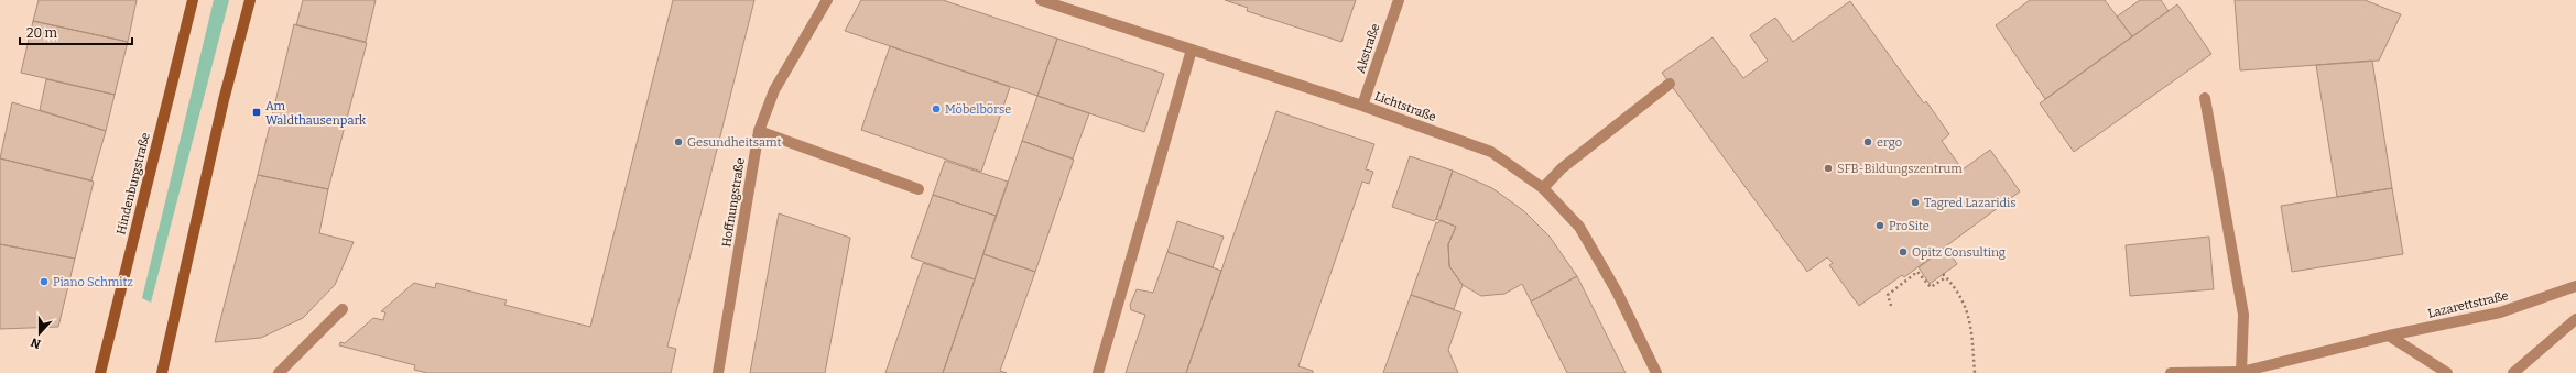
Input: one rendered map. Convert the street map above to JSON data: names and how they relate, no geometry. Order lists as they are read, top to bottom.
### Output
{
  "streets": {
    "main road": ["Hindenburgstraße"],
    "street": [
      "Akstraße",
      "Lichtstraße",
      "Hoffnungstraße",
      "Lazarettstraße"
    ]
  },
  "crossings": [
    ["Akstraße", "Lichtstraße"]
  ],
  "places": {
    "other": [
      "Möbelbörse",
      "Gesundheitsamt",
      "ergo",
      "SFB-Bildungszentrum",
      "Tagred Lazaridis",
      "ProSite",
      "Opitz Consulting",
      "Piano Schmitz"
    ],
    "transit": ["Am Waldthausenpark"]
  },
  "scale_bar": "20 m",
  "north": "bottom"
}
